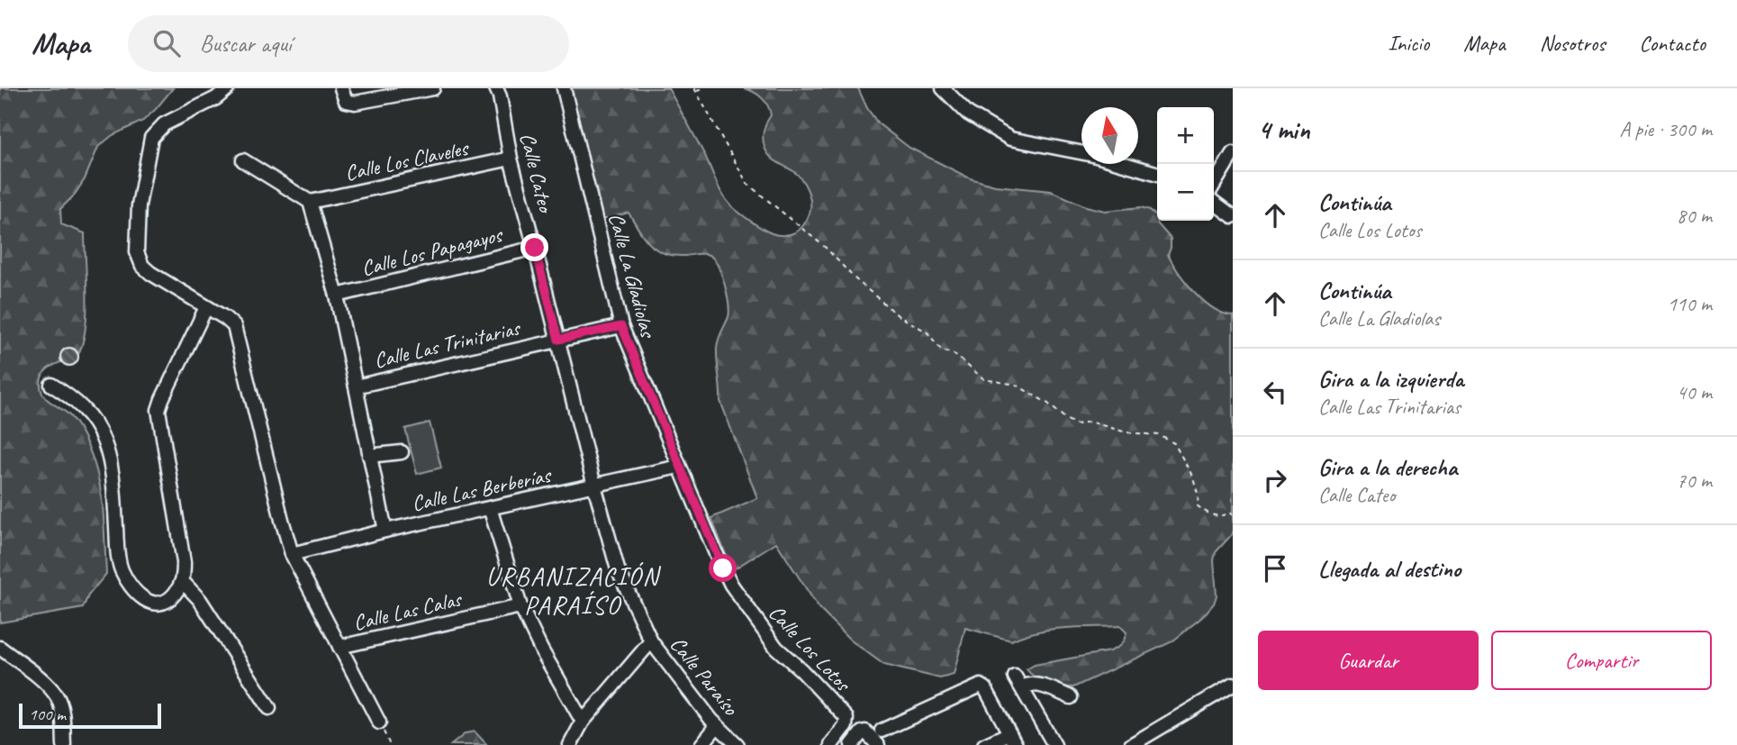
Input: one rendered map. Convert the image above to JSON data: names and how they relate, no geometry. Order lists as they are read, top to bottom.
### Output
{
  "streets": {
    "street": [
      "Calle Los Claveles",
      "Calle Cateo",
      "Calle Los Papagayos",
      "Calle La Gladiolas",
      "Calle Las Trinitarias",
      "Calle Las Berberías",
      "Calle Las Calas",
      "Calle Los Lotos",
      "Calle Paraíso"
    ]
  },
  "crossings": [
    ["Calle Los Claveles", "Calle Cateo"],
    ["Calle Cateo", "Calle Los Papagayos"],
    ["Calle Cateo", "Calle Las Trinitarias"],
    ["Calle Cateo", "Calle Las Berberías"],
    ["Calle Cateo", "Calle Paraíso"],
    ["Calle La Gladiolas", "Calle Las Trinitarias"],
    ["Calle La Gladiolas", "Calle Las Berberías"],
    ["Calle La Gladiolas", "Calle Los Lotos"],
    ["Calle Las Berberías", "Calle Los Lotos"],
    ["Calle Las Berberías", "Calle Paraíso"]
  ],
  "districts": ["URBANIZACIÓN PARAÍSO"],
  "scale_bar": "100 m",
  "north": "top",
  "page": {
    "header": "Mapa",
    "search": "Buscar aquí",
    "nav": [
      "Inicio",
      "Mapa",
      "Nosotros",
      "Contacto"
    ],
    "heading": ["4 min", "A pie · 300 m"],
    "map_buttons": ["+", "−"],
    "list": [
      ["Continúa", "Calle Los Lotos", "80 m"],
      ["Continúa", "Calle La Gladiolas", "110 m"],
      ["Gira a la izquierda", "Calle Las Trinitarias", "40 m"],
      ["Gira a la derecha", "Calle Cateo", "70 m"],
      "Llegada al destino"
    ],
    "buttons": ["Guardar", "Compartir"],
    "scale": "100 m"
  }
}
